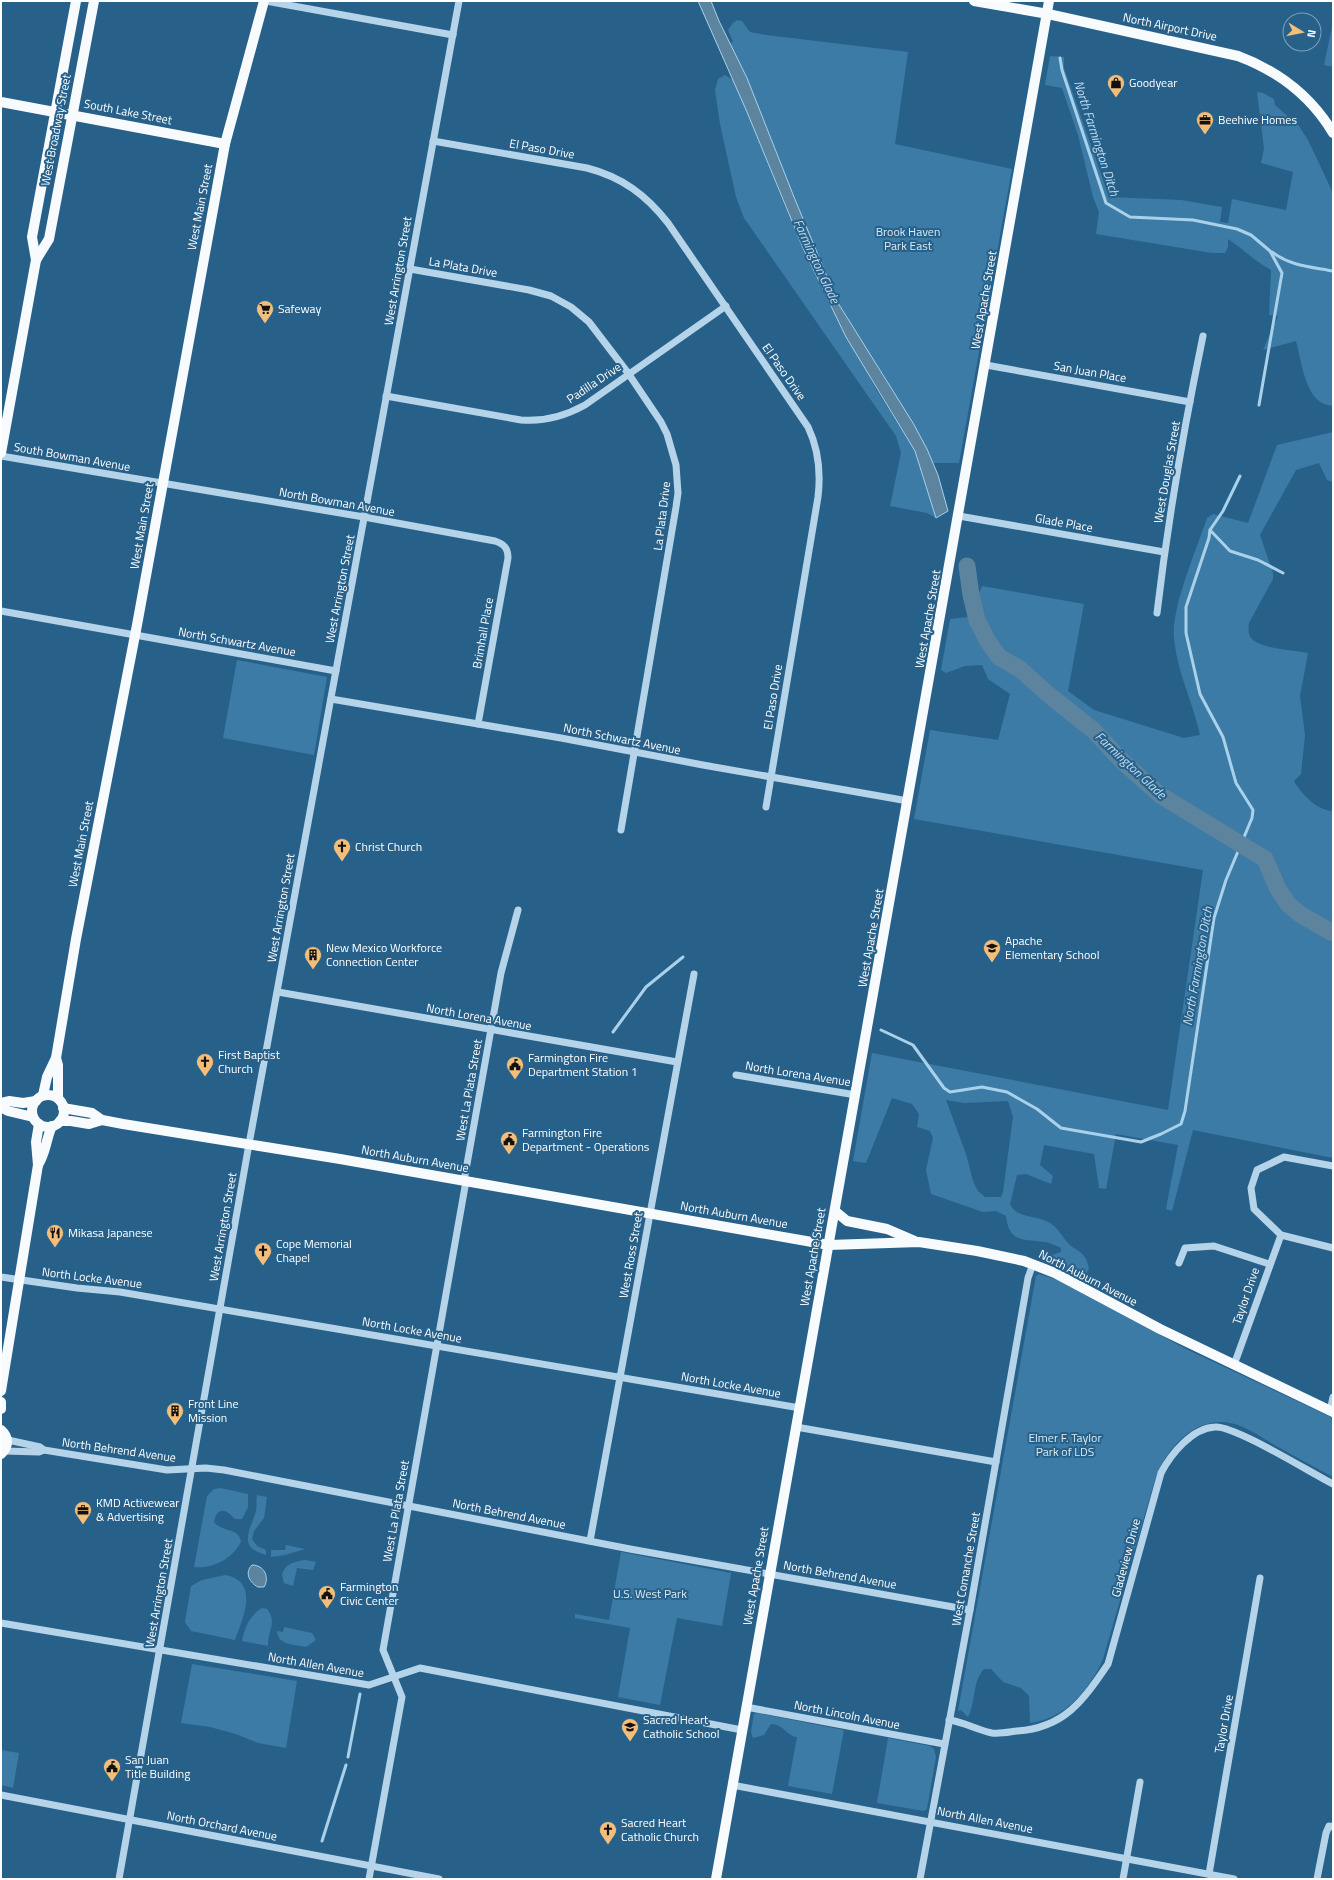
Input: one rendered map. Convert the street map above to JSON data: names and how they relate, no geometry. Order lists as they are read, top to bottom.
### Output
{
  "streets": {
    "main road": [
      "North Airport Drive",
      "South Lake Street",
      "West Broadway Street",
      "West Main Street",
      "West Apache Street",
      "North Auburn Avenue"
    ],
    "street": [
      "El Paso Drive",
      "La Plata Drive",
      "West Arrington Street",
      "San Juan Place",
      "Padilla Drive",
      "South Bowman Avenue",
      "West Douglas Street",
      "North Bowman Avenue",
      "Glade Place",
      "Brimhall Place",
      "North Schwartz Avenue",
      "North Lorena Avenue",
      "West La Plata Street",
      "West Ross Street",
      "North Locke Avenue",
      "Taylor Drive",
      "North Behrend Avenue",
      "Gladeview Drive",
      "West Comanche Street",
      "North Allen Avenue",
      "North Lincoln Avenue",
      "North Orchard Avenue"
    ]
  },
  "crossings": [
    ["North Airport Drive", "West Apache Street"],
    ["South Lake Street", "West Broadway Street"],
    ["South Lake Street", "West Main Street"],
    ["El Paso Drive", "West Arrington Street"],
    ["El Paso Drive", "Padilla Drive"],
    ["El Paso Drive", "North Schwartz Avenue"],
    ["West Main Street", "South Bowman Avenue"],
    ["West Main Street", "North Bowman Avenue"],
    ["West Main Street", "North Schwartz Avenue"],
    ["West Main Street", "North Auburn Avenue"],
    ["La Plata Drive", "West Arrington Street"],
    ["La Plata Drive", "Padilla Drive"],
    ["La Plata Drive", "North Schwartz Avenue"],
    ["West Arrington Street", "Padilla Drive"],
    ["West Arrington Street", "North Bowman Avenue"],
    ["West Arrington Street", "North Schwartz Avenue"],
    ["West Arrington Street", "North Lorena Avenue"],
    ["West Arrington Street", "North Auburn Avenue"],
    ["West Arrington Street", "North Locke Avenue"],
    ["West Arrington Street", "North Behrend Avenue"],
    ["West Arrington Street", "North Allen Avenue"],
    ["West Arrington Street", "North Orchard Avenue"],
    ["West Apache Street", "San Juan Place"],
    ["West Apache Street", "Glade Place"],
    ["West Apache Street", "North Schwartz Avenue"],
    ["West Apache Street", "North Lorena Avenue"],
    ["West Apache Street", "North Auburn Avenue"],
    ["West Apache Street", "North Locke Avenue"],
    ["West Apache Street", "North Behrend Avenue"],
    ["West Apache Street", "North Allen Avenue"],
    ["West Apache Street", "North Lincoln Avenue"],
    ["San Juan Place", "West Douglas Street"],
    ["South Bowman Avenue", "North Bowman Avenue"],
    ["West Douglas Street", "Glade Place"],
    ["North Bowman Avenue", "Brimhall Place"],
    ["Brimhall Place", "North Schwartz Avenue"],
    ["North Lorena Avenue", "West La Plata Street"],
    ["North Lorena Avenue", "West Ross Street"],
    ["West La Plata Street", "North Auburn Avenue"],
    ["West La Plata Street", "North Locke Avenue"],
    ["West La Plata Street", "North Behrend Avenue"],
    ["West La Plata Street", "North Allen Avenue"],
    ["West La Plata Street", "North Orchard Avenue"],
    ["North Auburn Avenue", "West Ross Street"],
    ["North Auburn Avenue", "Taylor Drive"],
    ["North Auburn Avenue", "West Comanche Street"],
    ["West Ross Street", "North Locke Avenue"],
    ["West Ross Street", "North Behrend Avenue"],
    ["Taylor Drive", "North Allen Avenue"],
    ["North Behrend Avenue", "West Comanche Street"],
    ["Gladeview Drive", "West Comanche Street"],
    ["West Comanche Street", "North Allen Avenue"],
    ["West Comanche Street", "North Lincoln Avenue"]
  ],
  "water": ["North Farmington Ditch", "Farmington Glade"],
  "parks": ["Brook Haven Park East", "Elmer F. Taylor Park of LDS", "U.S. West Park"],
  "places": {
    "shop": ["Goodyear"],
    "office": ["Beehive Homes", "KMD Activewear & Advertising"],
    "supermarket": ["Safeway"],
    "church": [
      "Christ Church",
      "First Baptist Church",
      "Cope Memorial Chapel",
      "Sacred Heart Catholic Church"
    ],
    "school or university": ["Apache Elementary School", "Sacred Heart Catholic School"],
    "building": ["New Mexico Workforce Connection Center", "Front Line Mission"],
    "public building": [
      "Farmington Fire Department Station 1",
      "Farmington Fire Department - Operations",
      "Farmington Civic Center",
      "San Juan Title Building"
    ],
    "restaurant": ["Mikasa Japanese"]
  },
  "north": "right"
}
